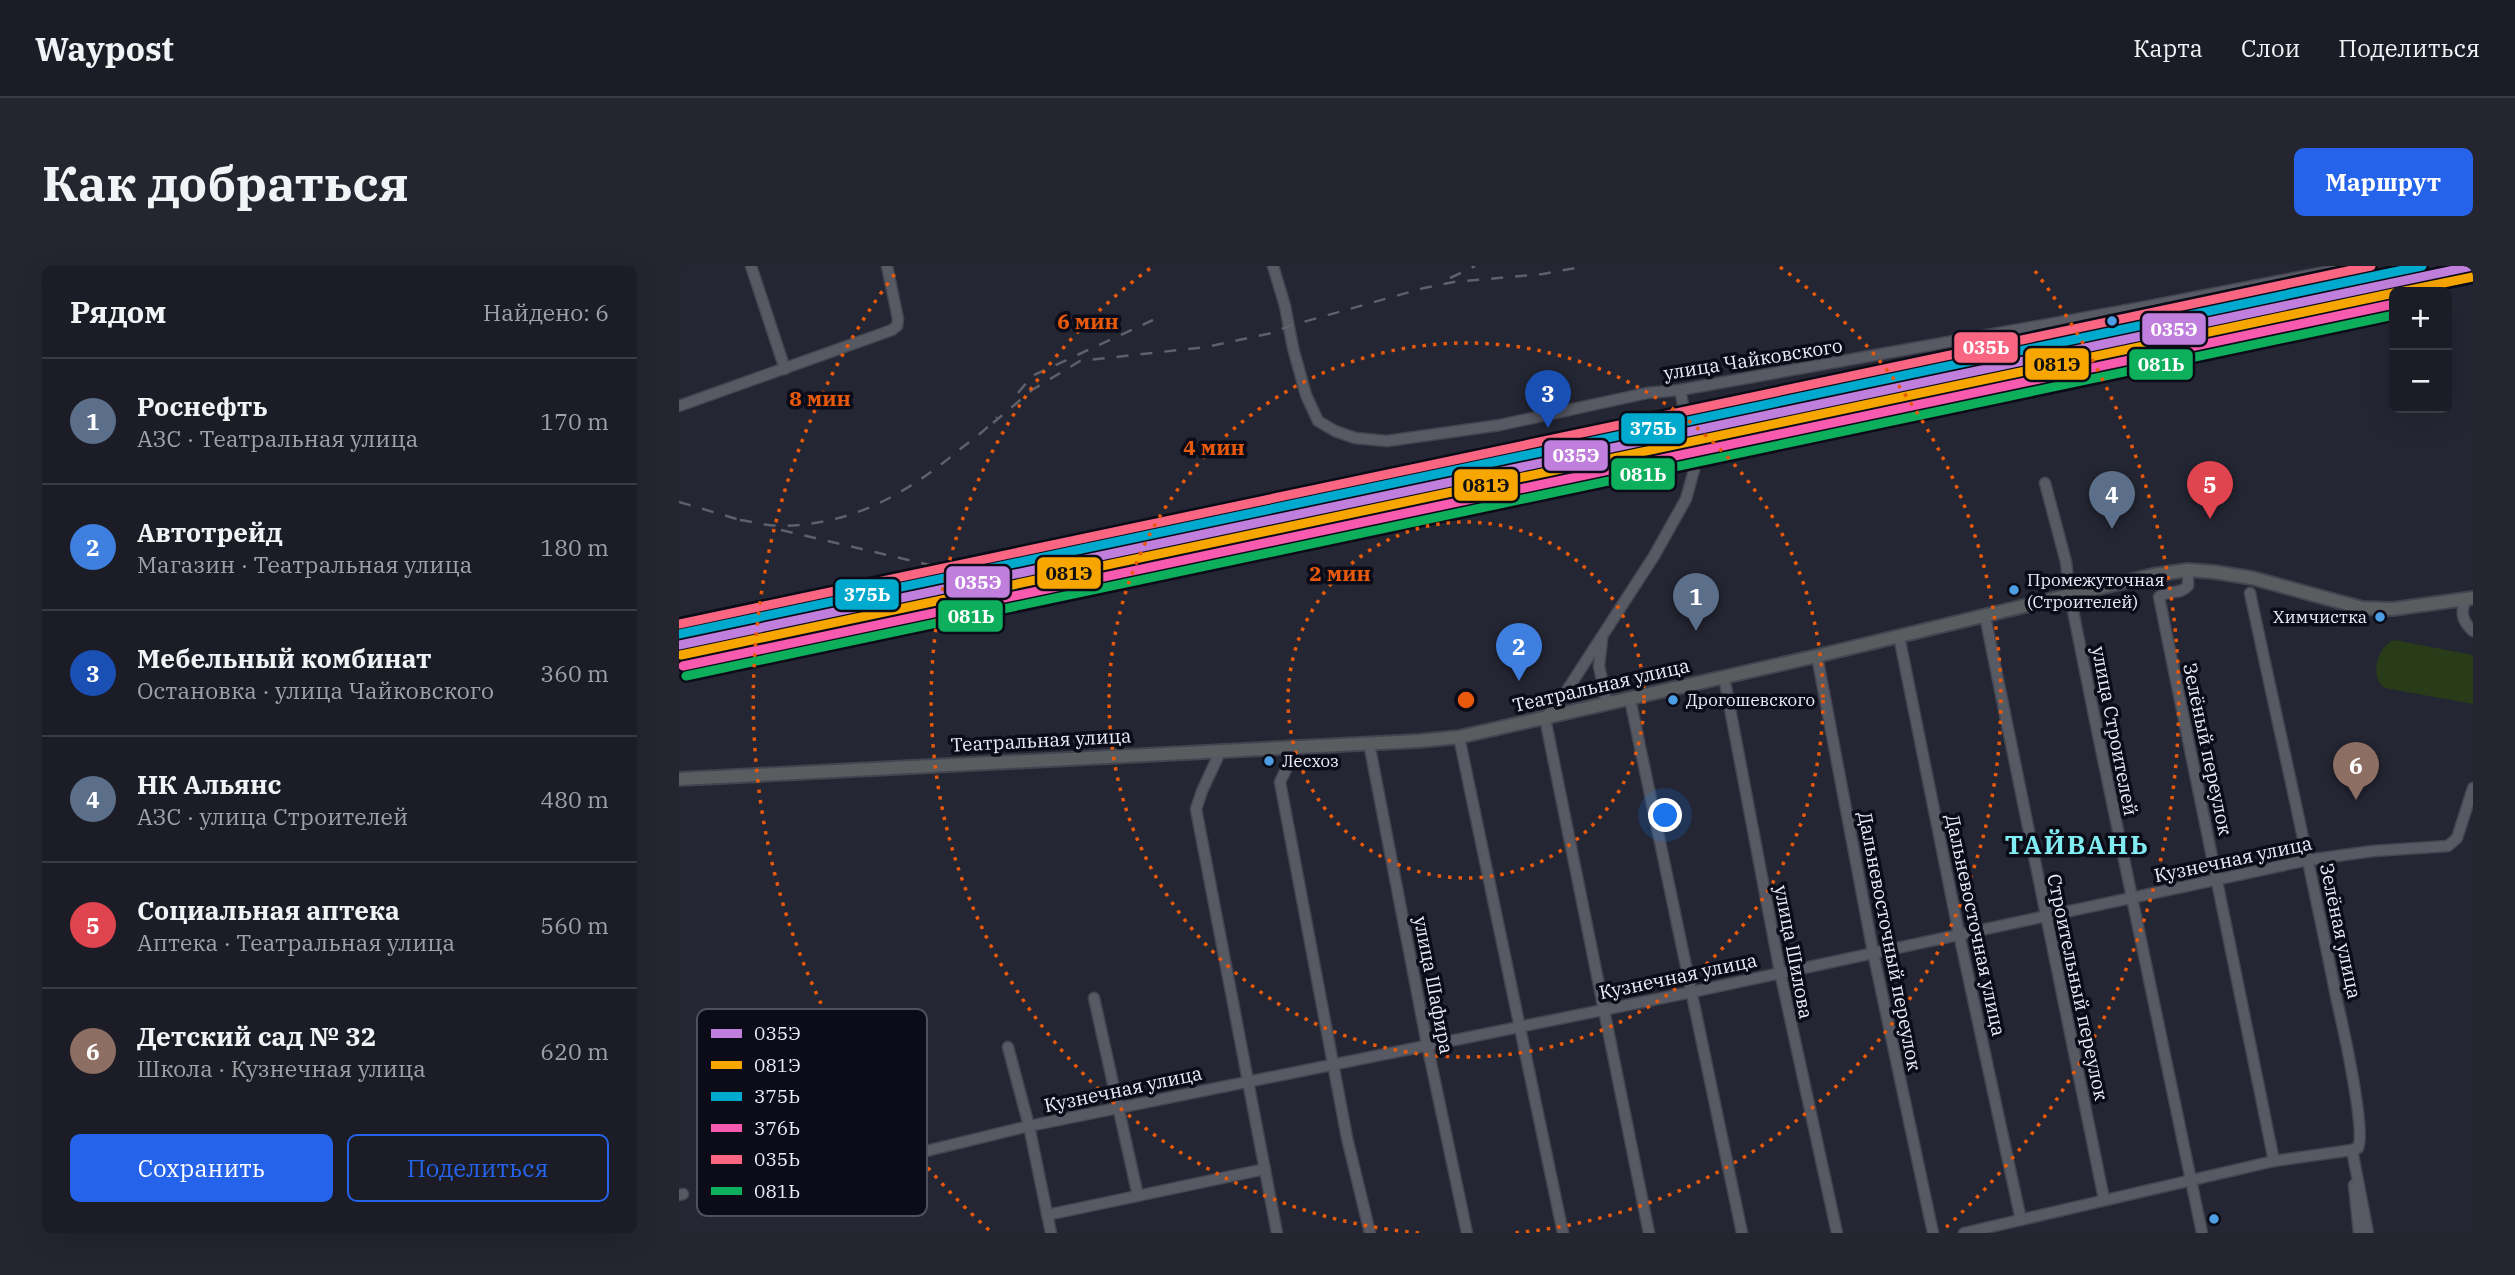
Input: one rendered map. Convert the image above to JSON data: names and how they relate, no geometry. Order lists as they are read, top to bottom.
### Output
{
  "streets": {
    "main road": ["Театральная улица"],
    "street": [
      "улица Чайковского",
      "улица Строителей",
      "Зелёный переулок",
      "Кузнечная улица",
      "Дальневосточная улица",
      "Зелёная улица",
      "Дальневосточный переулок",
      "улица Шилова",
      "улица Шафира",
      "Строительный переулок"
    ]
  },
  "crossings": [
    ["Театральная улица", "улица Строителей"],
    ["Театральная улица", "Зелёный переулок"],
    ["Театральная улица", "Дальневосточная улица"],
    ["Театральная улица", "Дальневосточный переулок"],
    ["Театральная улица", "улица Шилова"],
    ["Театральная улица", "улица Шафира"],
    ["Театральная улица", "Строительный переулок"],
    ["улица Строителей", "Кузнечная улица"],
    ["Зелёный переулок", "Кузнечная улица"],
    ["Кузнечная улица", "Дальневосточная улица"],
    ["Кузнечная улица", "Зелёная улица"],
    ["Кузнечная улица", "Дальневосточный переулок"],
    ["Кузнечная улица", "улица Шилова"],
    ["Кузнечная улица", "улица Шафира"],
    ["Кузнечная улица", "Строительный переулок"]
  ],
  "districts": ["ТАЙВАНЬ"],
  "places": [
    "Промежуточная (Строителей)",
    "Химчистка",
    "Дрогошевского",
    "Лесхоз"
  ],
  "lines": [
    "transit line 035Э",
    "transit line 375Ь",
    "transit line 035Ь",
    "transit line 081Э",
    "transit line 376Ь",
    "transit line 081Ь"
  ],
  "legend": [
    "035Э",
    "081Э",
    "375Ь",
    "376Ь",
    "035Ь",
    "081Ь"
  ],
  "page": {
    "header": "Waypost",
    "nav": ["Карта", "Слои", "Поделиться"],
    "buttons": [
      "Маршрут",
      ["Сохранить", "Поделиться"]
    ],
    "title": "Как добраться",
    "heading": ["Рядом", "Найдено: 6"],
    "map_buttons": ["+", "−"],
    "list": [
      {
        "mark": "1",
        "name": "Роснефть",
        "note": "АЗС · Театральная улица",
        "value": "170 m"
      },
      {
        "mark": "2",
        "name": "Автотрейд",
        "note": "Магазин · Театральная улица",
        "value": "180 m"
      },
      {
        "mark": "3",
        "name": "Мебельный комбинат",
        "note": "Остановка · улица Чайковского",
        "value": "360 m"
      },
      {
        "mark": "4",
        "name": "НК Альянс",
        "note": "АЗС · улица Строителей",
        "value": "480 m"
      },
      {
        "mark": "5",
        "name": "Социальная аптека",
        "note": "Аптека · Театральная улица",
        "value": "560 m"
      },
      {
        "mark": "6",
        "name": "Детский сад № 32",
        "note": "Школа · Кузнечная улица",
        "value": "620 m"
      }
    ],
    "pins": [
      "3",
      "5",
      "4",
      "1",
      "2",
      "6"
    ]
  },
  "rings": [
    "6 мин",
    "8 мин",
    "4 мин",
    "2 мин"
  ]
}
